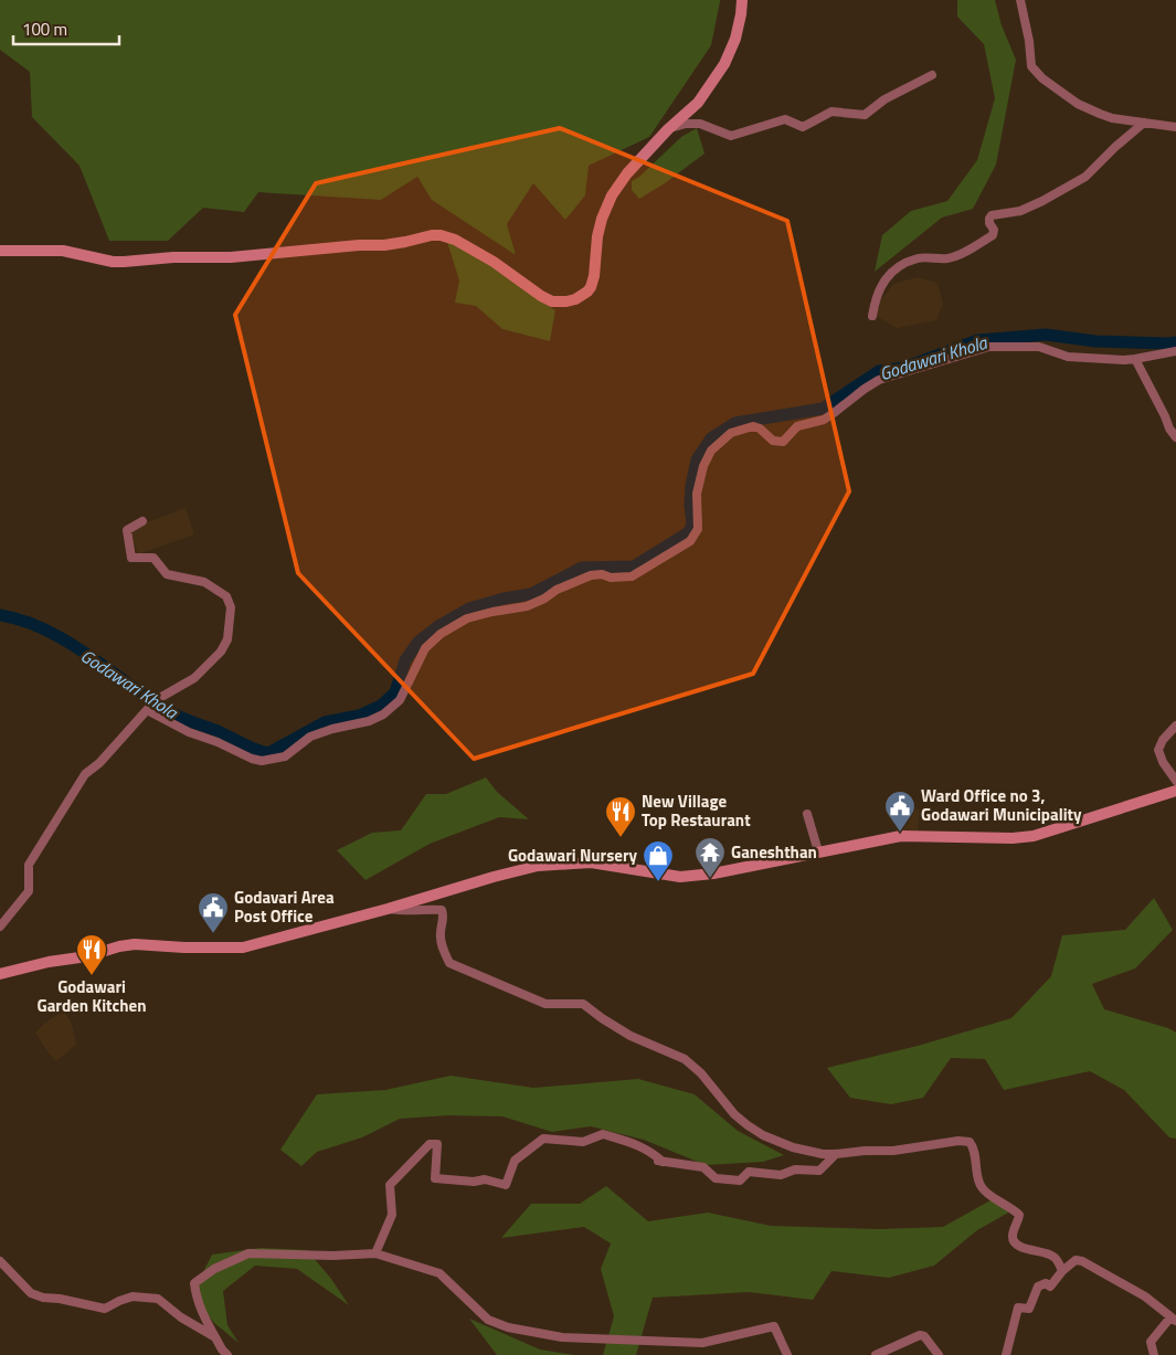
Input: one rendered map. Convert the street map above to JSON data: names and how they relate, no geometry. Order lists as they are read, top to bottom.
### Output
{
  "water": ["Godawari Khola"],
  "places": {
    "public building": ["Ward Office no 3, Godawari Municipality", "Godavari Area Post Office"],
    "restaurant": ["New Village Top Restaurant", "Godawari Garden Kitchen"],
    "temple": ["Ganeshthan"],
    "shop": ["Godawari Nursery"]
  },
  "scale_bar": "100 m"
}
